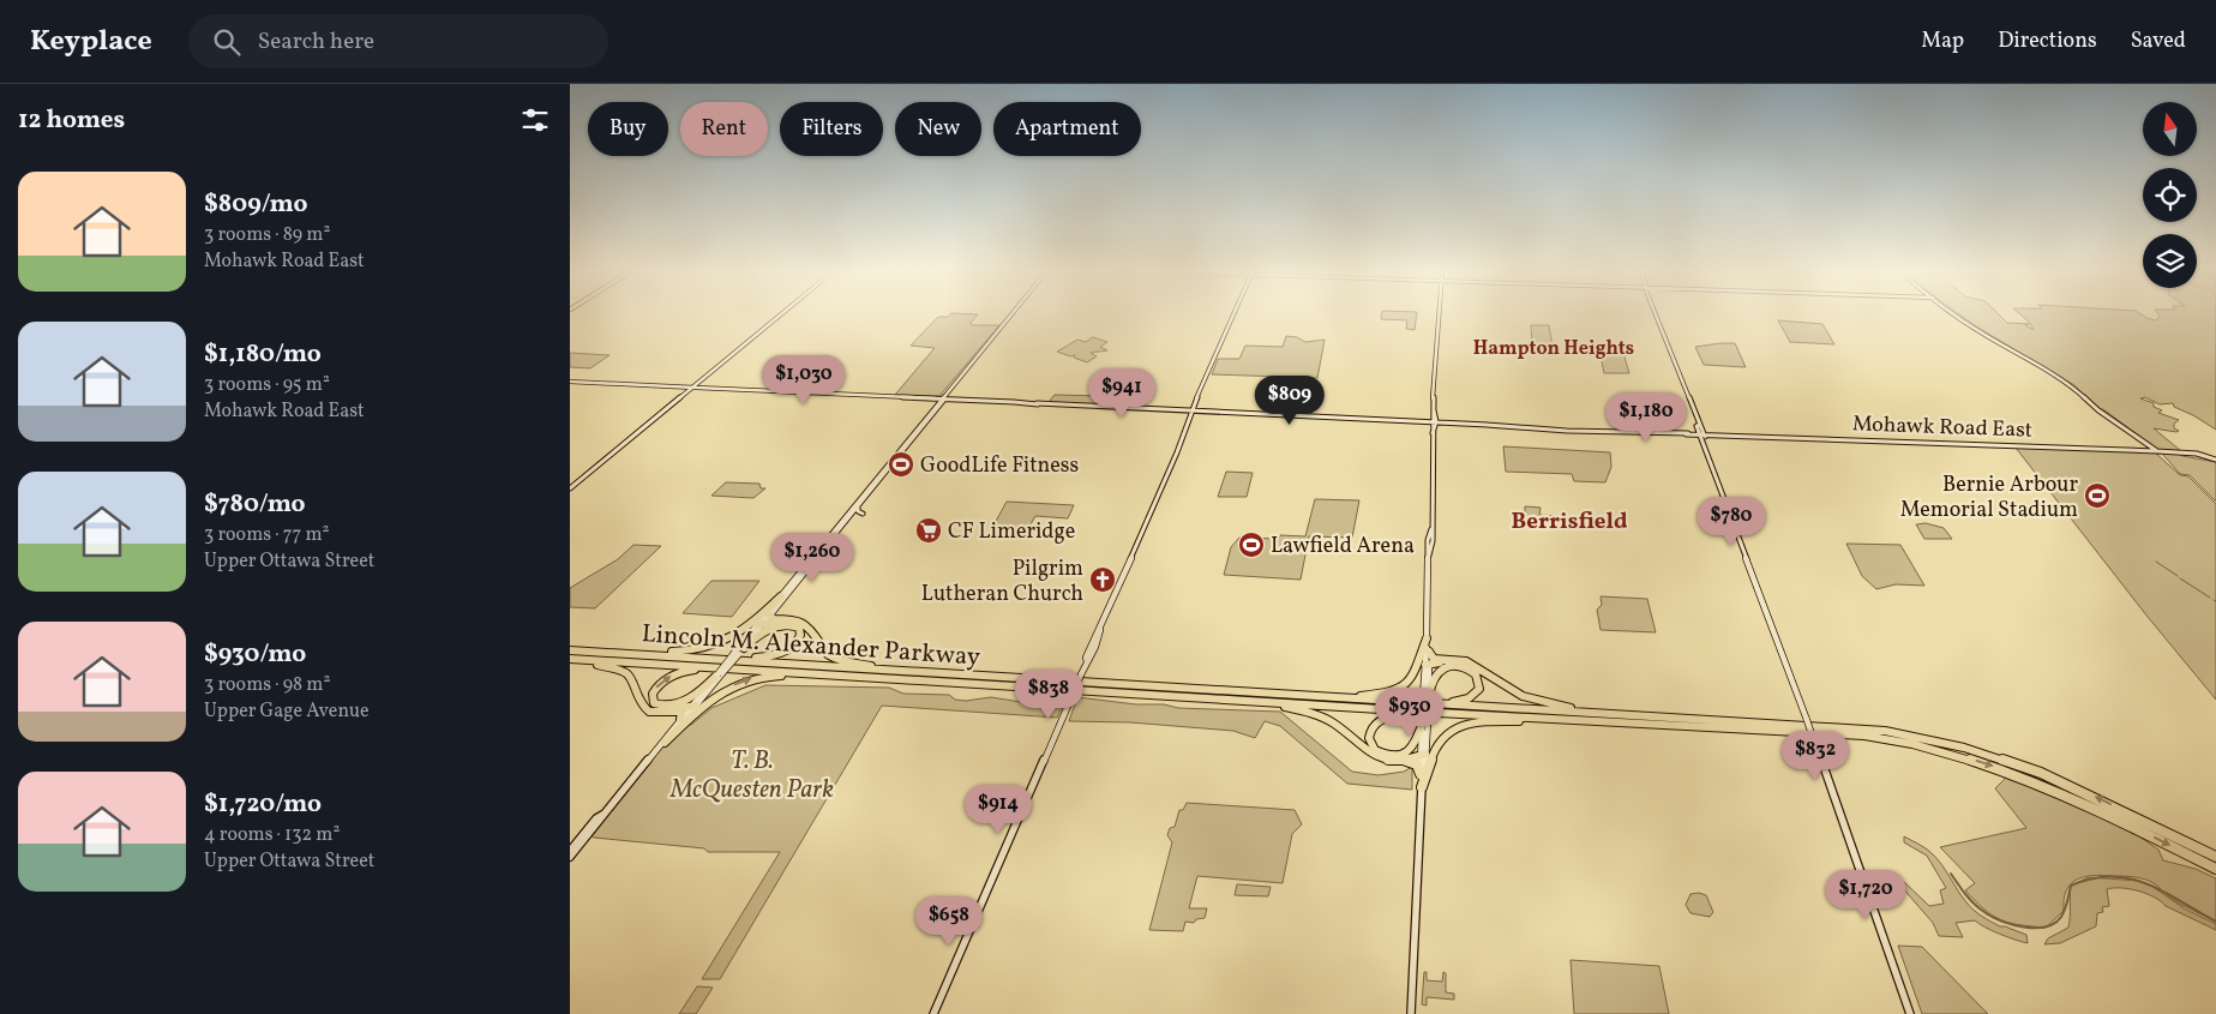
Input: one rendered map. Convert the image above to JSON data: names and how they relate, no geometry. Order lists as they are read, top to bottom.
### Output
{
  "streets": {
    "highway": ["Lincoln M. Alexander Parkway"],
    "main road": ["Mohawk Road East"]
  },
  "districts": ["Hampton Heights", "Berrisfield"],
  "parks": ["T. B. McQuesten Park"],
  "places": {
    "sports": ["GoodLife Fitness", "Bernie Arbour Memorial Stadium", "Lawfield Arena"],
    "supermarket": ["CF Limeridge"],
    "church": ["Pilgrim Lutheran Church"]
  },
  "north": "top",
  "page": {
    "header": "Keyplace",
    "search": "Search here",
    "nav": ["Map", "Directions", "Saved"],
    "heading": "12 homes",
    "chip": [
      "Buy",
      "Rent",
      "Filters",
      "New",
      "Apartment"
    ],
    "list": [
      {
        "name": "$809/mo",
        "note": "3 rooms · 89 m² · Mohawk Road East"
      },
      {
        "name": "$1,180/mo",
        "note": "3 rooms · 95 m² · Mohawk Road East"
      },
      {
        "name": "$780/mo",
        "note": "3 rooms · 77 m² · Upper Ottawa Street"
      },
      {
        "name": "$930/mo",
        "note": "3 rooms · 98 m² · Upper Gage Avenue"
      },
      {
        "name": "$1,720/mo",
        "note": "4 rooms · 132 m² · Upper Ottawa Street"
      }
    ],
    "price": [
      "$1,030",
      "$941",
      "$809",
      "$1,180",
      "$780",
      "$1,260",
      "$838",
      "$930",
      "$832",
      "$914",
      "$1,720",
      "$658"
    ]
  }
}
